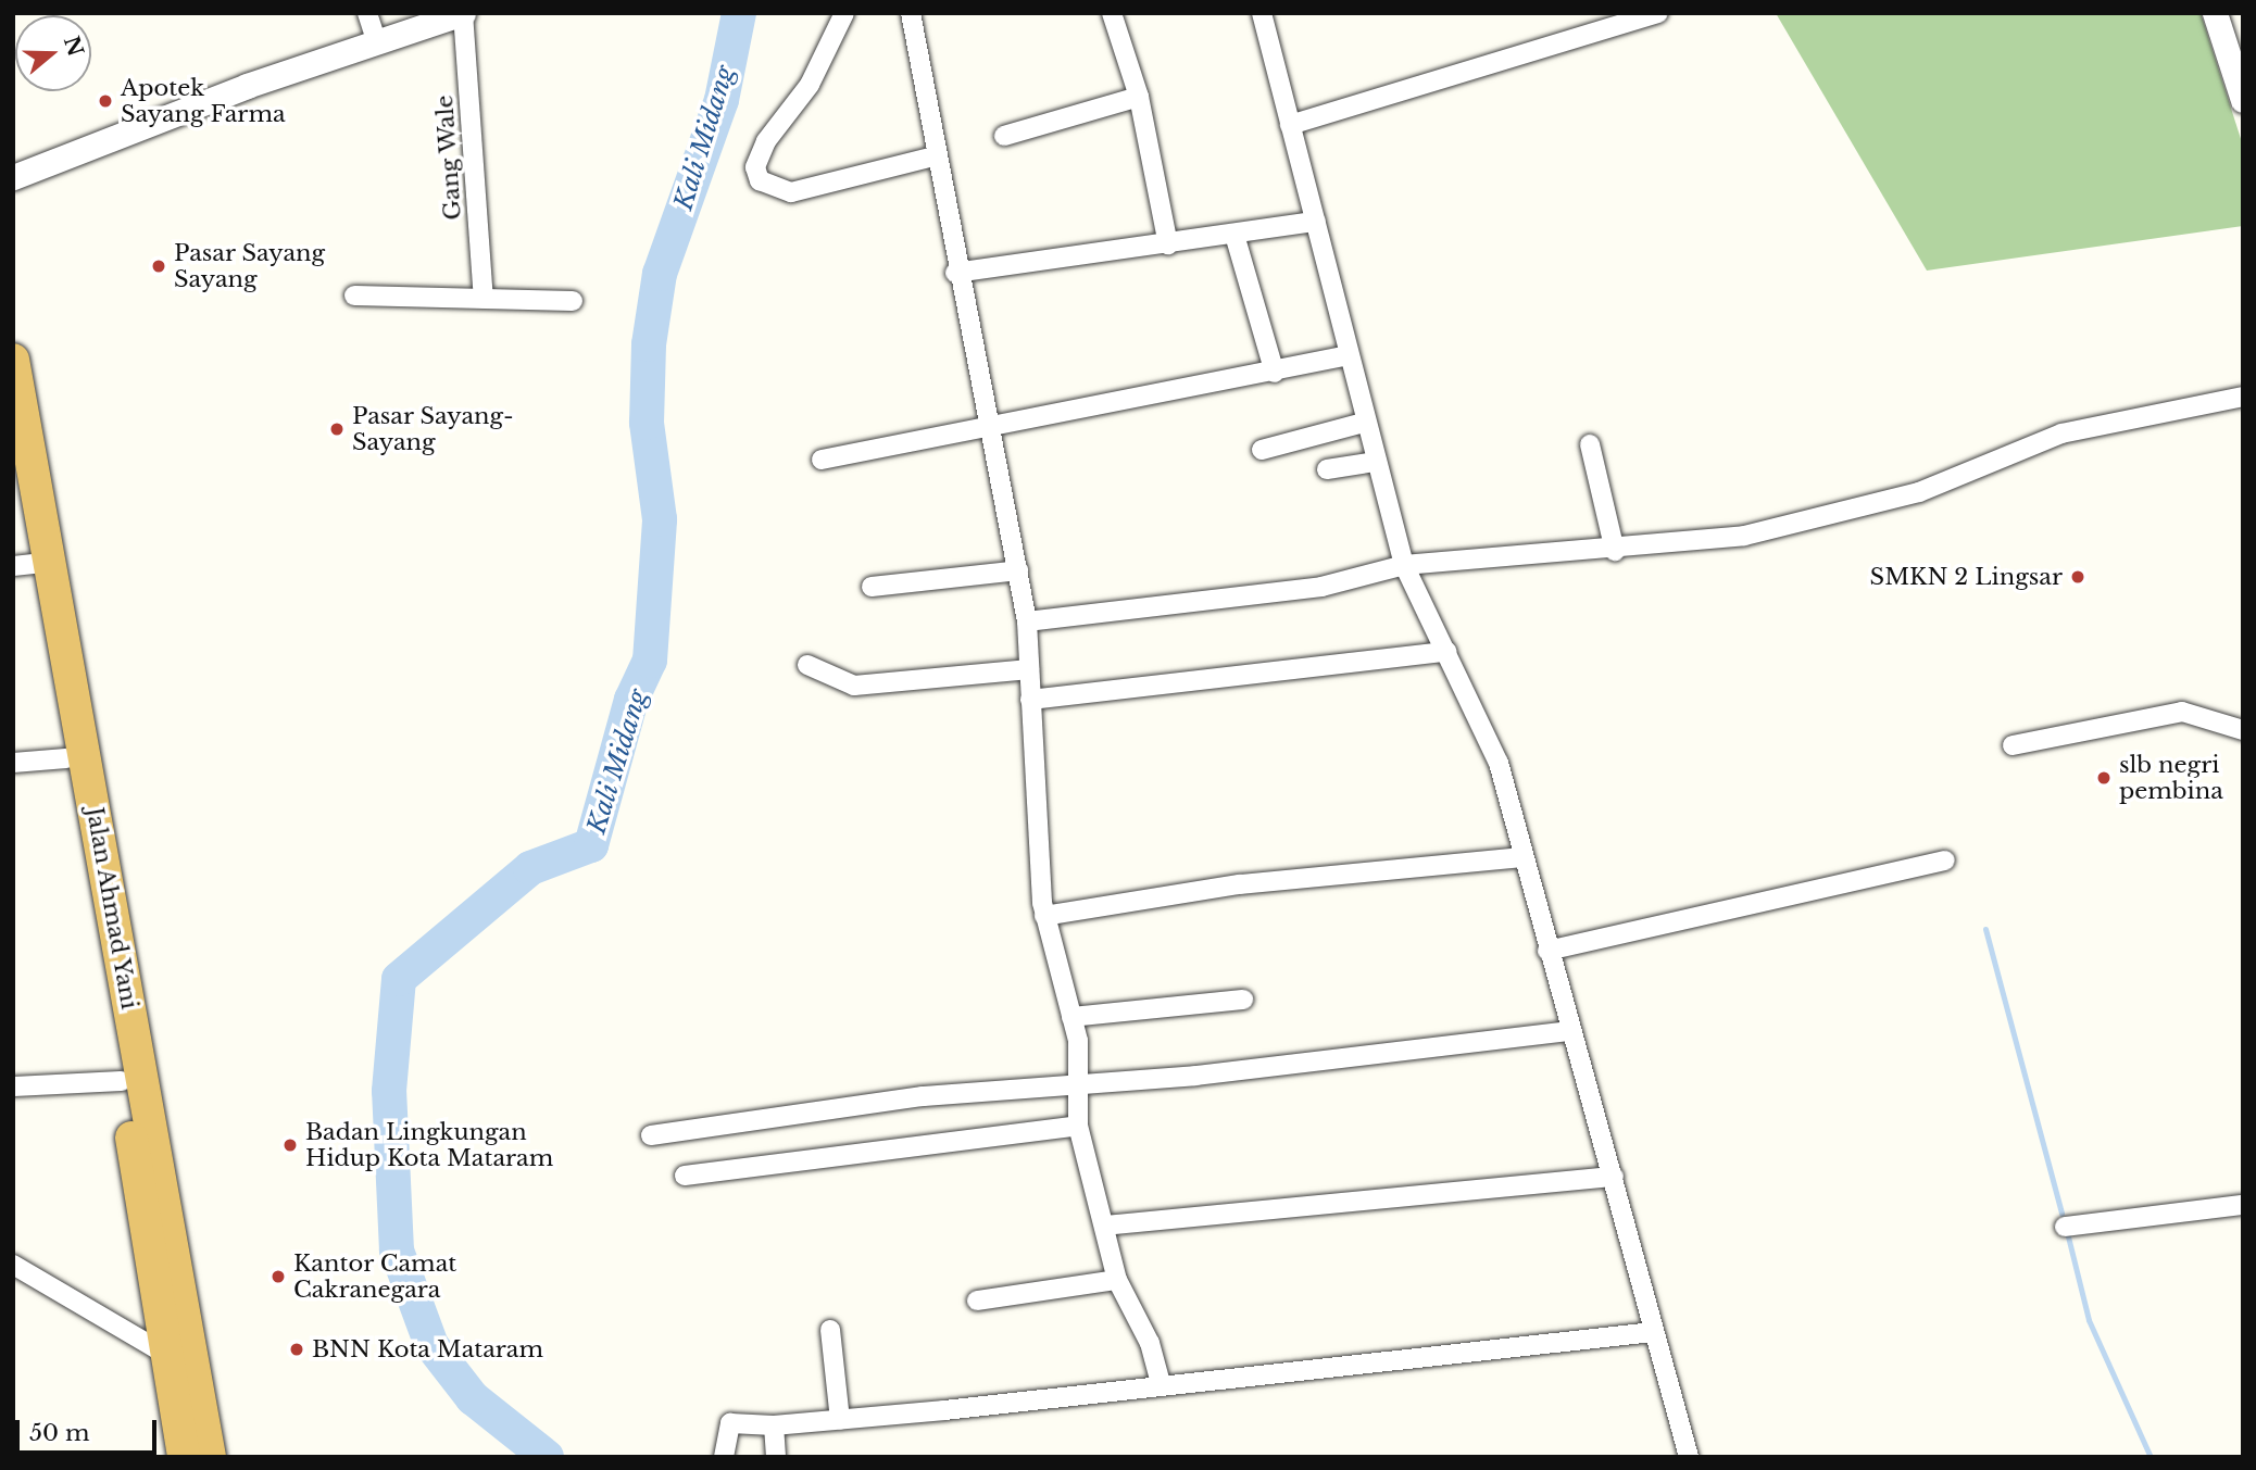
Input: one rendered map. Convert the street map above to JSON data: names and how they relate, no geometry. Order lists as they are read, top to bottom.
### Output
{
  "streets": {
    "highway": ["Jalan Ahmad Yani"],
    "street": ["Gang Wale"]
  },
  "water": ["Kali Midang"],
  "places": [
    "Apotek Sayang Farma",
    "Pasar Sayang Sayang",
    "Pasar Sayang- Sayang",
    "SMKN 2 Lingsar",
    "slb negri pembina",
    "Badan Lingkungan Hidup Kota Mataram",
    "Kantor Camat Cakranegara",
    "BNN Kota Mataram"
  ],
  "scale_bar": "50 m",
  "north": "right"
}
